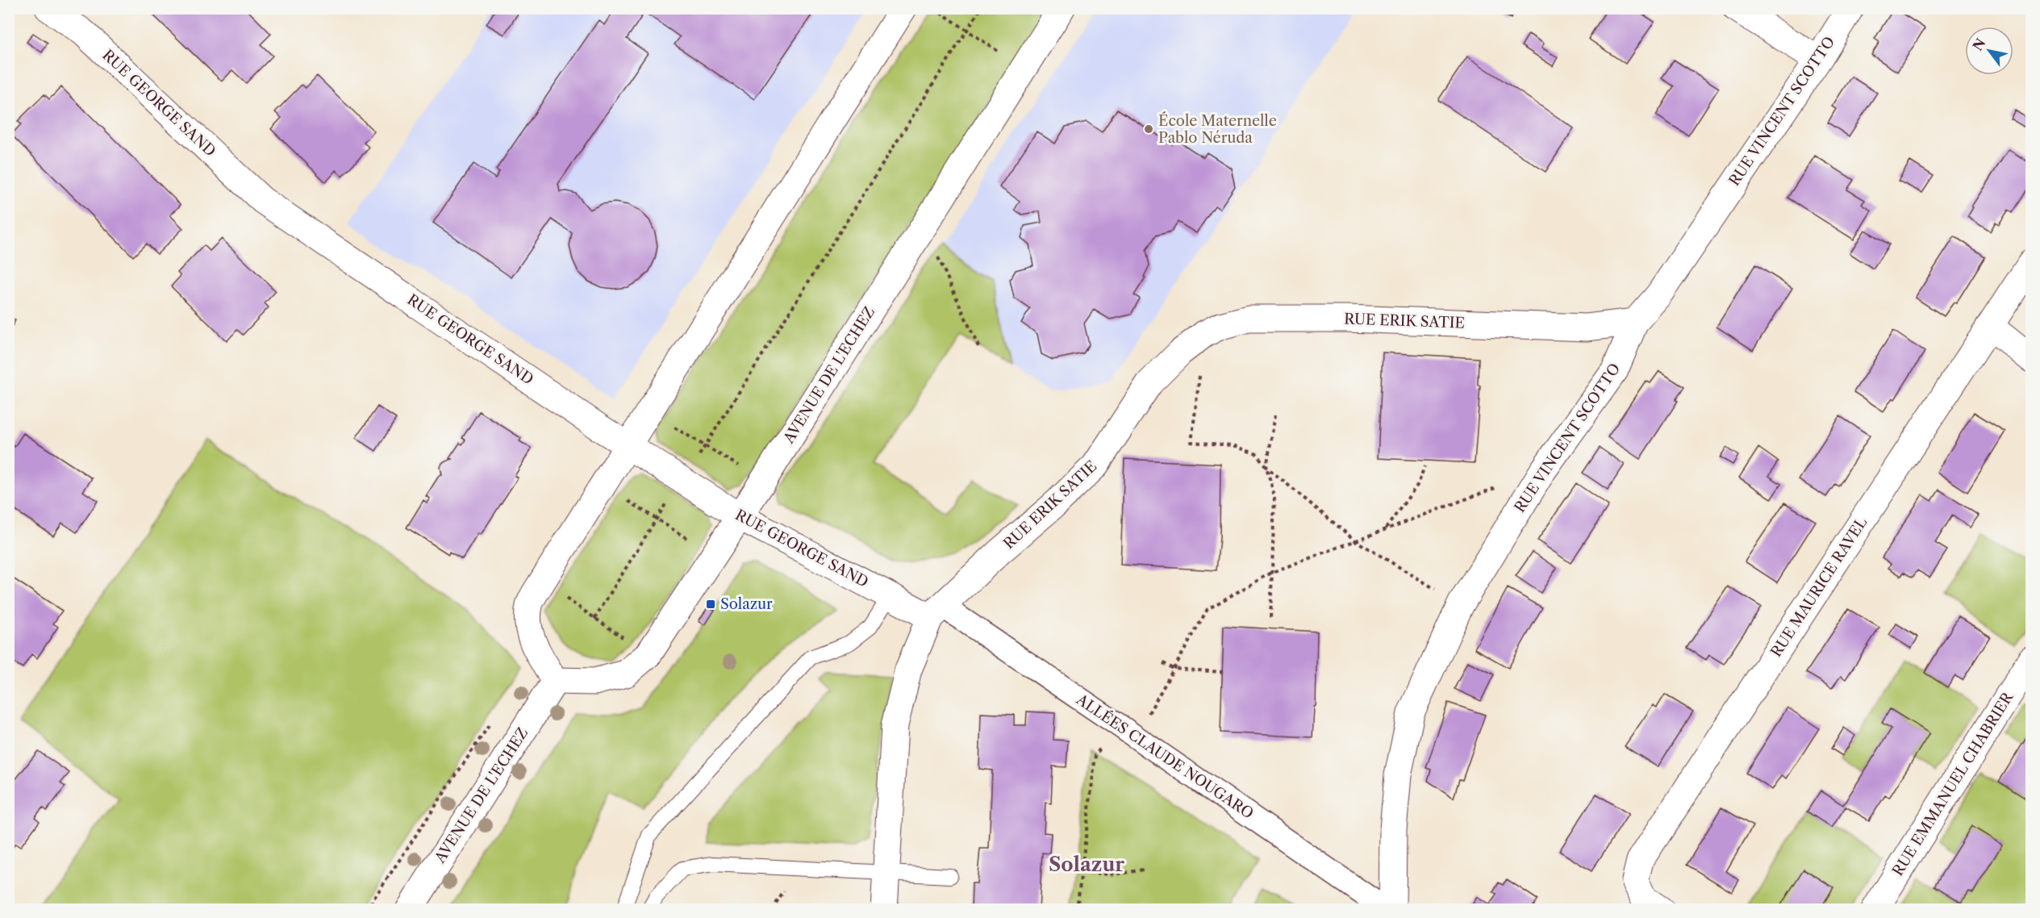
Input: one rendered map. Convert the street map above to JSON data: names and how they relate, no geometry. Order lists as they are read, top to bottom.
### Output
{
  "streets": {
    "street": [
      "RUE GEORGE SAND",
      "RUE VINCENT SCOTTO",
      "RUE ERIK SATIE",
      "AVENUE DE L'ECHEZ",
      "RUE MAURICE RAVEL",
      "ALLÉES CLAUDE NOUGARO",
      "RUE EMMANUEL CHABRIER"
    ]
  },
  "crossings": [
    ["RUE GEORGE SAND", "RUE ERIK SATIE"],
    ["RUE GEORGE SAND", "AVENUE DE L'ECHEZ"],
    ["RUE GEORGE SAND", "ALLÉES CLAUDE NOUGARO"],
    ["RUE VINCENT SCOTTO", "RUE ERIK SATIE"],
    ["RUE ERIK SATIE", "ALLÉES CLAUDE NOUGARO"]
  ],
  "districts": ["Solazur"],
  "places": {
    "other": ["École Maternelle Pablo Néruda"],
    "transit": ["Solazur"]
  },
  "north": "top left"
}
